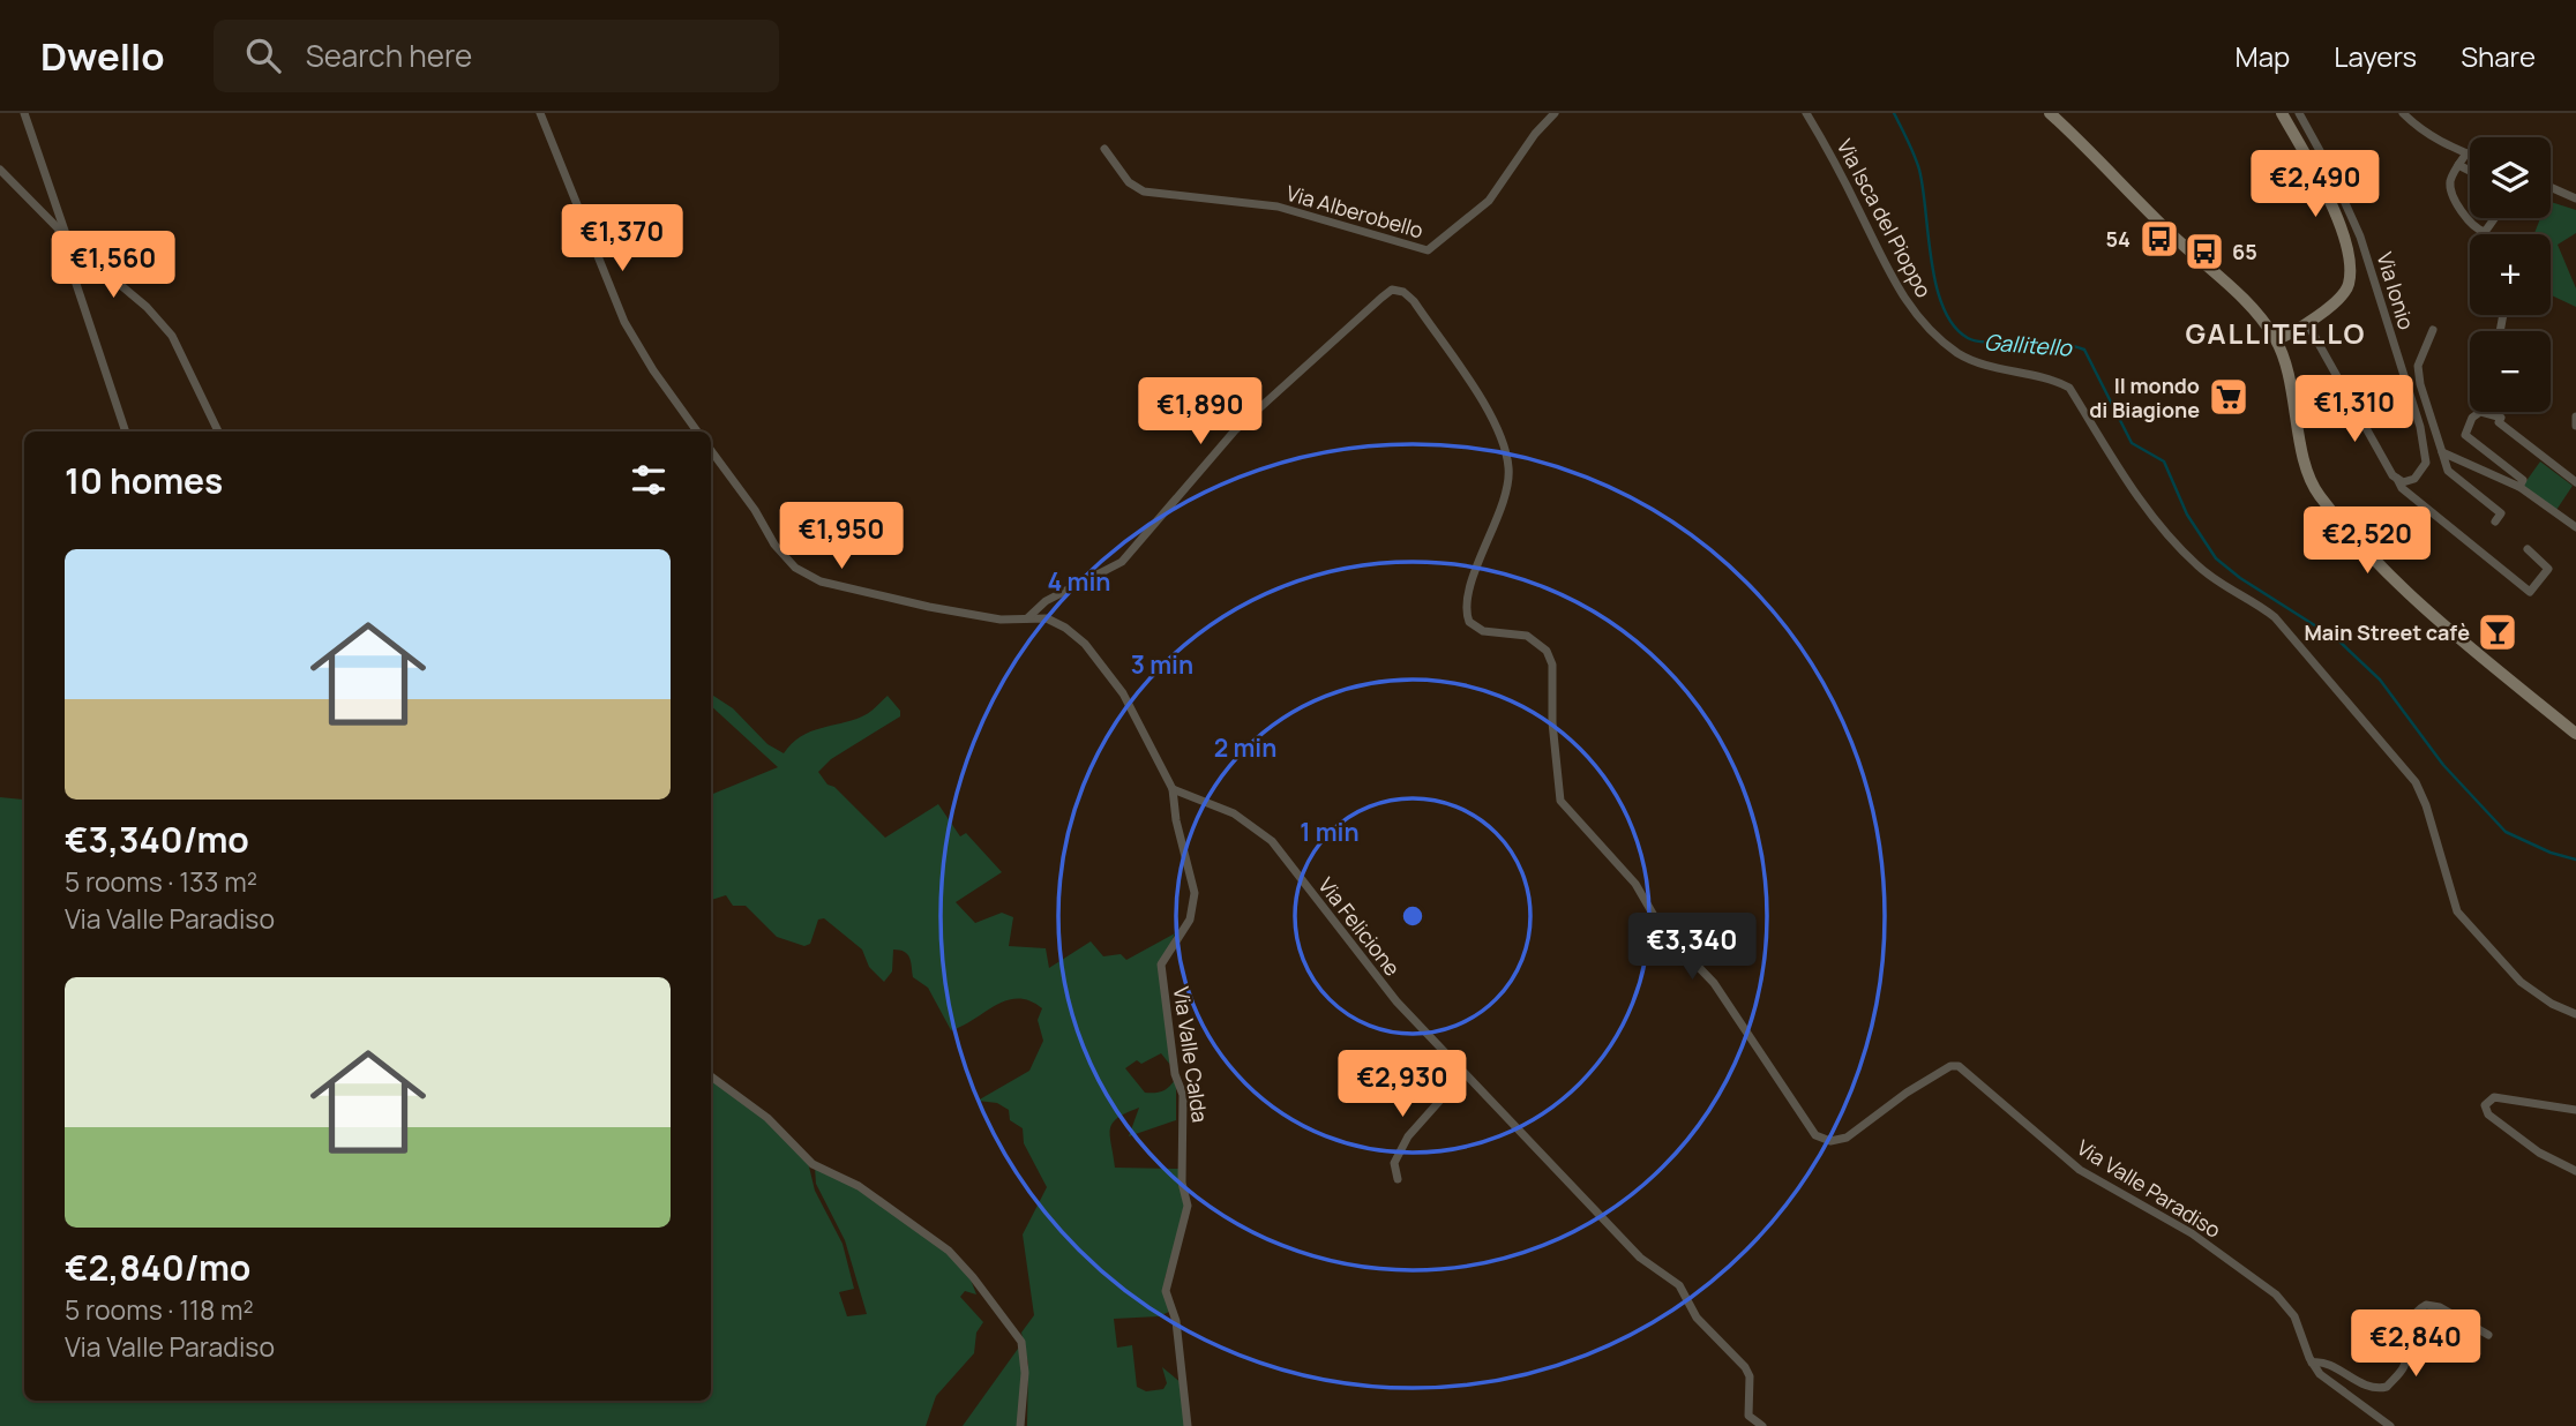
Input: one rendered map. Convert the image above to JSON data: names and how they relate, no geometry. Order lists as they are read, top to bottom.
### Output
{
  "streets": {
    "street": [
      "Via Alberobello",
      "Via Isca del Pioppo",
      "Via Ionio",
      "Via Felicione",
      "Via Valle Calda",
      "Via Valle Paradiso"
    ]
  },
  "crossings": [
    ["Via Felicione", "Via Valle Calda"]
  ],
  "districts": ["GALLITELLO"],
  "water": ["Gallitello"],
  "places": {
    "bus stop": ["54", "65"],
    "supermarket": ["Il mondo di Biagione"],
    "bar": ["Main Street cafè"]
  },
  "page": {
    "header": "Dwello",
    "search": "Search here",
    "nav": ["Map", "Layers", "Share"],
    "map_buttons": ["+", "−"],
    "price": [
      "€2,490",
      "€1,370",
      "€1,560",
      "€1,310",
      "€1,890",
      "€1,950",
      "€2,520",
      "€3,340",
      "€2,930",
      "€2,840"
    ],
    "heading": "10 homes",
    "list": [
      {
        "name": "€3,340/mo",
        "note": "5 rooms · 133 m² · Via Valle Paradiso"
      },
      {
        "name": "€2,840/mo",
        "note": "5 rooms · 118 m² · Via Valle Paradiso"
      }
    ]
  },
  "rings": [
    "4 min",
    "3 min",
    "2 min",
    "1 min"
  ]
}
